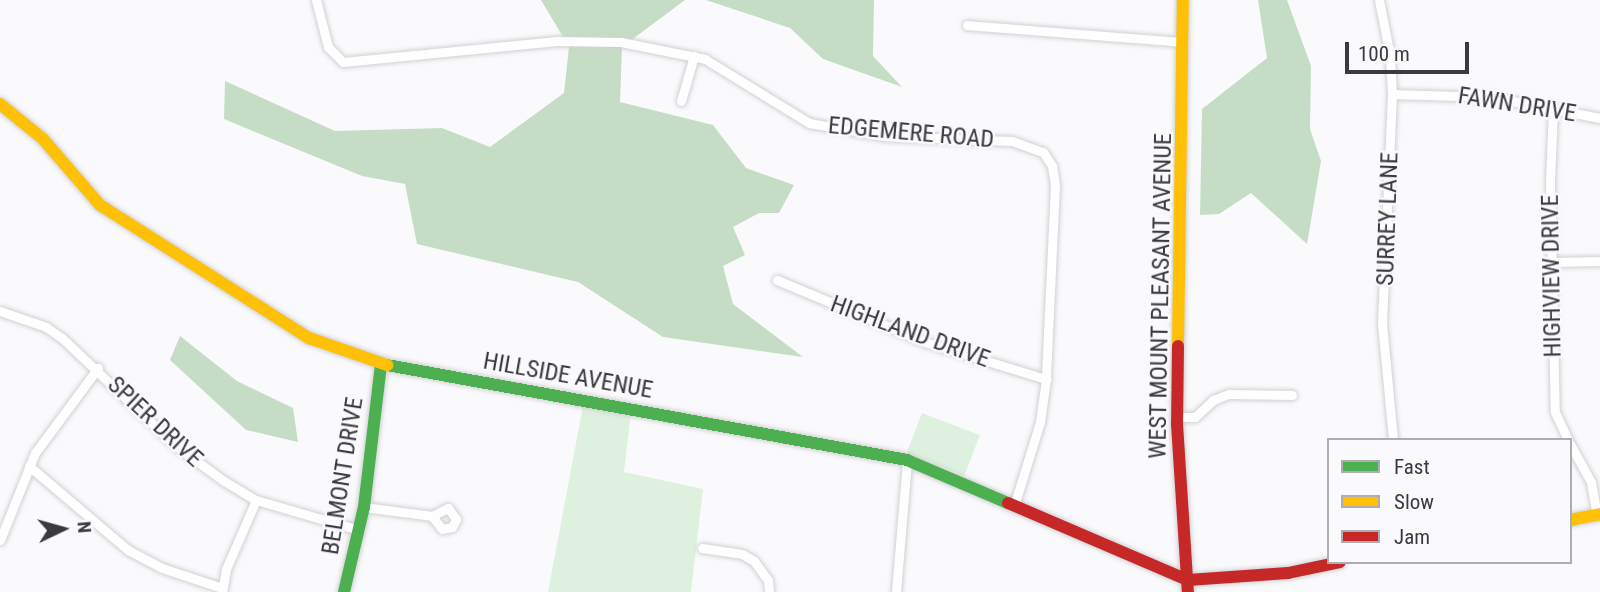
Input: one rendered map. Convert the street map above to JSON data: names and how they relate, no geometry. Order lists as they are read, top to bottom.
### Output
{
  "streets": {
    "street": [
      "FAWN DRIVE",
      "EDGEMERE ROAD",
      "SURREY LANE",
      "HIGHVIEW DRIVE",
      "WEST MOUNT PLEASANT AVENUE",
      "HIGHLAND DRIVE",
      "HILLSIDE AVENUE",
      "SPIER DRIVE",
      "BELMONT DRIVE"
    ]
  },
  "crossings": [
    ["FAWN DRIVE", "SURREY LANE"],
    ["FAWN DRIVE", "HIGHVIEW DRIVE"],
    ["EDGEMERE ROAD", "HIGHLAND DRIVE"],
    ["EDGEMERE ROAD", "HILLSIDE AVENUE"],
    ["WEST MOUNT PLEASANT AVENUE", "HILLSIDE AVENUE"],
    ["HILLSIDE AVENUE", "BELMONT DRIVE"],
    ["SPIER DRIVE", "BELMONT DRIVE"]
  ],
  "legend": ["Fast", "Slow", "Jam"],
  "scale_bar": "100 m",
  "north": "right"
}
